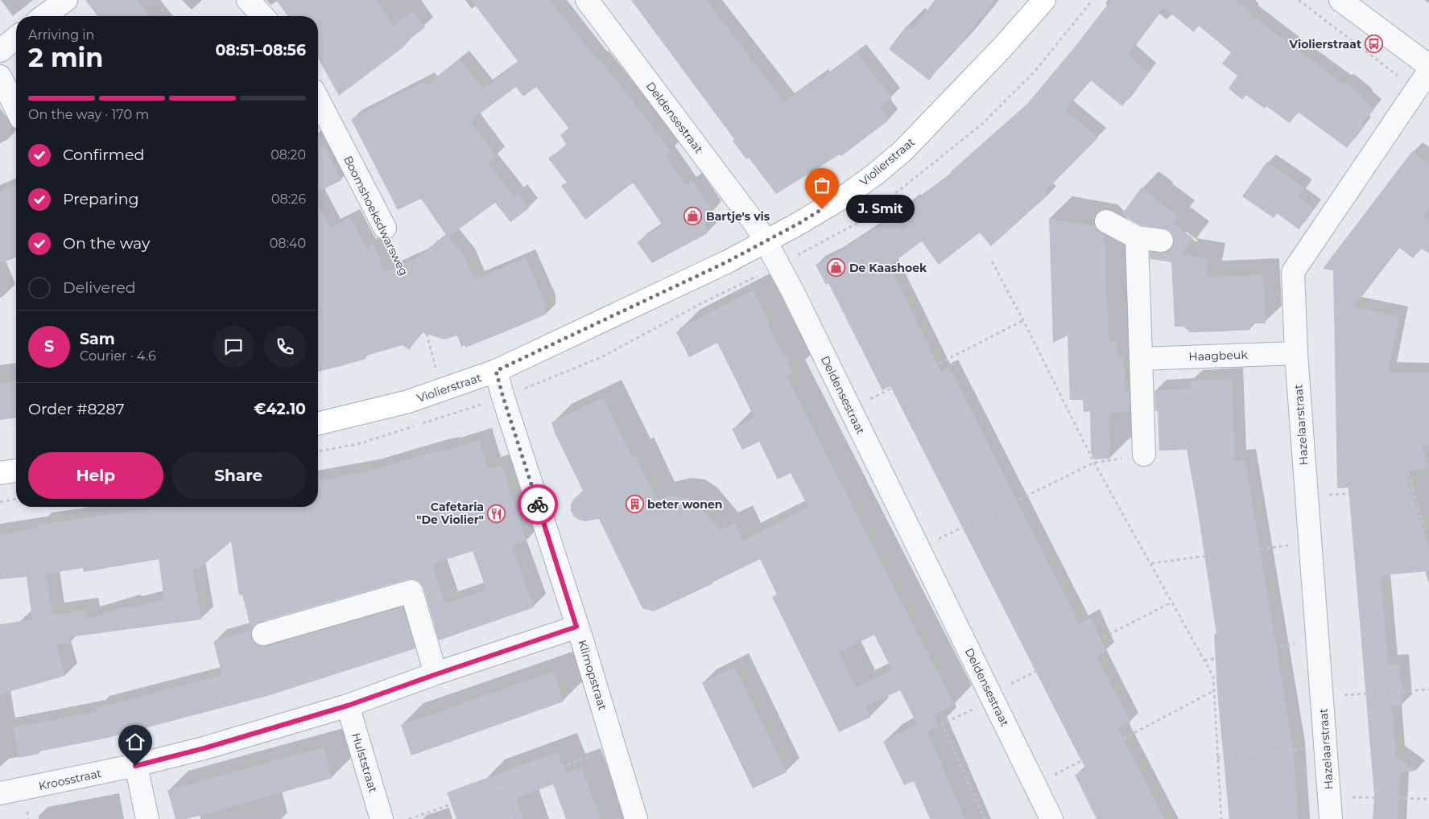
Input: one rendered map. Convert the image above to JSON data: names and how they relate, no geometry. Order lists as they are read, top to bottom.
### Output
{
  "streets": {
    "main road": ["Violierstraat"],
    "street": [
      "Deldensestraat",
      "Boomshoeksdwarsweg",
      "Haagbeuk",
      "Hazelaarstraat",
      "Klimopstraat",
      "Hulststraat",
      "Kroosstraat"
    ]
  },
  "crossings": [
    ["Deldensestraat", "Violierstraat"],
    ["Violierstraat", "Boomshoeksdwarsweg"],
    ["Violierstraat", "Klimopstraat"],
    ["Haagbeuk", "Hazelaarstraat"],
    ["Klimopstraat", "Kroosstraat"],
    ["Hulststraat", "Kroosstraat"]
  ],
  "places": {
    "bus stop": ["Violierstraat"],
    "other": ["J. Smit"],
    "shop": ["Bartje's vis", "De Kaashoek"],
    "building": ["beter wonen"],
    "restaurant": ["Cafetaria \"De Violier\""]
  },
  "page": {
    "heading": ["2 min", "Arriving in", "08:51–08:56"],
    "panel": [
      "Sam",
      "Courier · 4.6",
      "Order #8287",
      "€42.10"
    ],
    "bar": "On the way · 170 m",
    "list": [
      ["Confirmed", "08:20"],
      ["Preparing", "08:26"],
      ["On the way", "08:40"],
      "Delivered"
    ],
    "bubble": "J. Smit",
    "round": "S",
    "buttons": ["Help", "Share"]
  }
}
